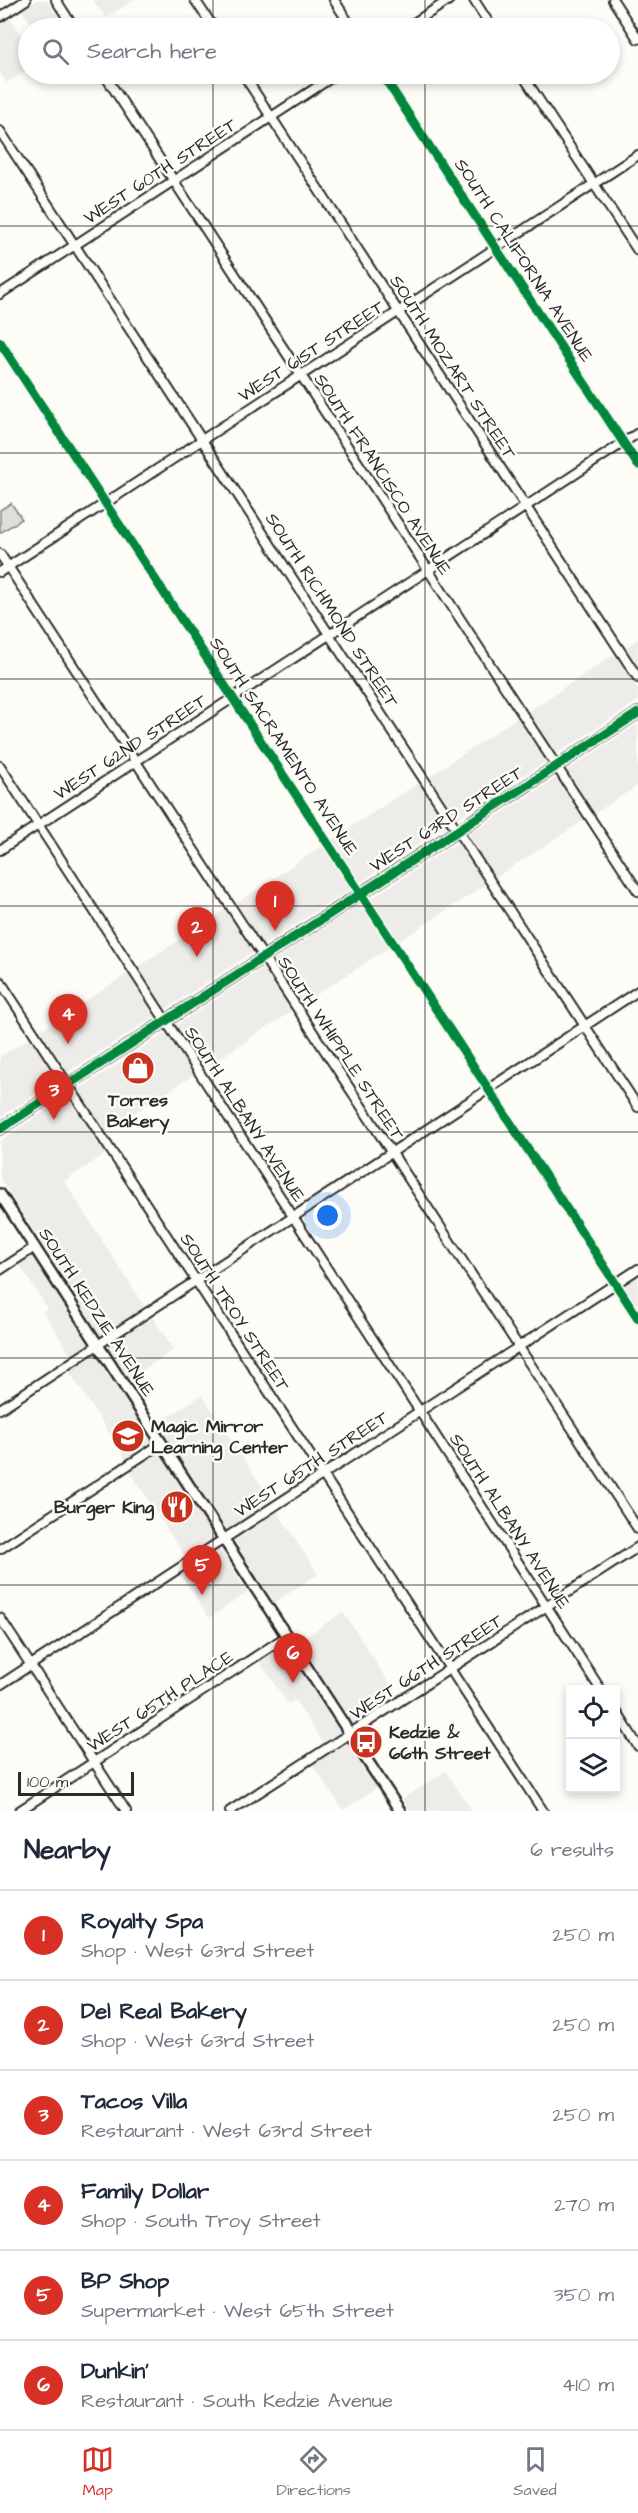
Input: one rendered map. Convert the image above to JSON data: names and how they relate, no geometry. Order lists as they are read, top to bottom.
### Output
{
  "streets": {
    "main road": ["WEST 63RD STREET", "SOUTH KEDZIE AVENUE"],
    "street": [
      "WEST 60TH STREET",
      "SOUTH CALIFORNIA AVENUE",
      "WEST 61ST STREET",
      "SOUTH MOZART STREET",
      "SOUTH FRANCISCO AVENUE",
      "SOUTH RICHMOND STREET",
      "SOUTH SACRAMENTO AVENUE",
      "WEST 62ND STREET",
      "SOUTH WHIPPLE STREET",
      "SOUTH ALBANY AVENUE",
      "SOUTH TROY STREET",
      "WEST 65TH STREET",
      "WEST 66TH STREET",
      "WEST 65TH PLACE"
    ]
  },
  "crossings": [
    ["WEST 60TH STREET", "SOUTH MOZART STREET"],
    ["WEST 60TH STREET", "SOUTH FRANCISCO AVENUE"],
    ["WEST 60TH STREET", "SOUTH RICHMOND STREET"],
    ["SOUTH CALIFORNIA AVENUE", "WEST 61ST STREET"],
    ["SOUTH CALIFORNIA AVENUE", "WEST 62ND STREET"],
    ["WEST 61ST STREET", "SOUTH MOZART STREET"],
    ["WEST 61ST STREET", "SOUTH FRANCISCO AVENUE"],
    ["WEST 61ST STREET", "SOUTH RICHMOND STREET"],
    ["WEST 61ST STREET", "SOUTH SACRAMENTO AVENUE"],
    ["WEST 61ST STREET", "SOUTH WHIPPLE STREET"],
    ["SOUTH MOZART STREET", "WEST 62ND STREET"],
    ["SOUTH FRANCISCO AVENUE", "WEST 62ND STREET"],
    ["SOUTH FRANCISCO AVENUE", "WEST 63RD STREET"],
    ["SOUTH RICHMOND STREET", "WEST 62ND STREET"],
    ["SOUTH RICHMOND STREET", "WEST 63RD STREET"],
    ["SOUTH SACRAMENTO AVENUE", "WEST 62ND STREET"],
    ["SOUTH SACRAMENTO AVENUE", "WEST 63RD STREET"],
    ["SOUTH SACRAMENTO AVENUE", "WEST 65TH STREET"],
    ["WEST 62ND STREET", "SOUTH WHIPPLE STREET"],
    ["WEST 62ND STREET", "SOUTH ALBANY AVENUE"],
    ["WEST 63RD STREET", "SOUTH WHIPPLE STREET"],
    ["WEST 63RD STREET", "SOUTH ALBANY AVENUE"],
    ["WEST 63RD STREET", "SOUTH TROY STREET"],
    ["SOUTH WHIPPLE STREET", "WEST 65TH STREET"],
    ["SOUTH ALBANY AVENUE", "WEST 65TH STREET"],
    ["SOUTH ALBANY AVENUE", "WEST 66TH STREET"],
    ["SOUTH KEDZIE AVENUE", "WEST 65TH STREET"],
    ["SOUTH KEDZIE AVENUE", "WEST 66TH STREET"],
    ["SOUTH KEDZIE AVENUE", "WEST 65TH PLACE"],
    ["SOUTH TROY STREET", "WEST 65TH STREET"],
    ["SOUTH TROY STREET", "WEST 66TH STREET"]
  ],
  "places": {
    "shop": ["Torres Bakery"],
    "school or university": ["Magic Mirror Learning Center"],
    "restaurant": ["Burger King"],
    "bus stop": ["Kedzie & 66th Street"]
  },
  "scale_bar": "100 m",
  "page": {
    "search": "Search here",
    "pins": [
      "1",
      "2",
      "4",
      "3",
      "5",
      "6"
    ],
    "scale": "100 m",
    "heading": ["Nearby", "6 results"],
    "list": [
      {
        "mark": "1",
        "name": "Royalty Spa",
        "note": "Shop · West 63rd Street",
        "value": "250 m"
      },
      {
        "mark": "2",
        "name": "Del Real Bakery",
        "note": "Shop · West 63rd Street",
        "value": "250 m"
      },
      {
        "mark": "3",
        "name": "Tacos Villa",
        "note": "Restaurant · West 63rd Street",
        "value": "250 m"
      },
      {
        "mark": "4",
        "name": "Family Dollar",
        "note": "Shop · South Troy Street",
        "value": "270 m"
      },
      {
        "mark": "5",
        "name": "BP Shop",
        "note": "Supermarket · West 65th Street",
        "value": "350 m"
      },
      {
        "mark": "6",
        "name": "Dunkin'",
        "note": "Restaurant · South Kedzie Avenue",
        "value": "410 m"
      }
    ],
    "nav": ["Map", "Directions", "Saved"]
  }
}
